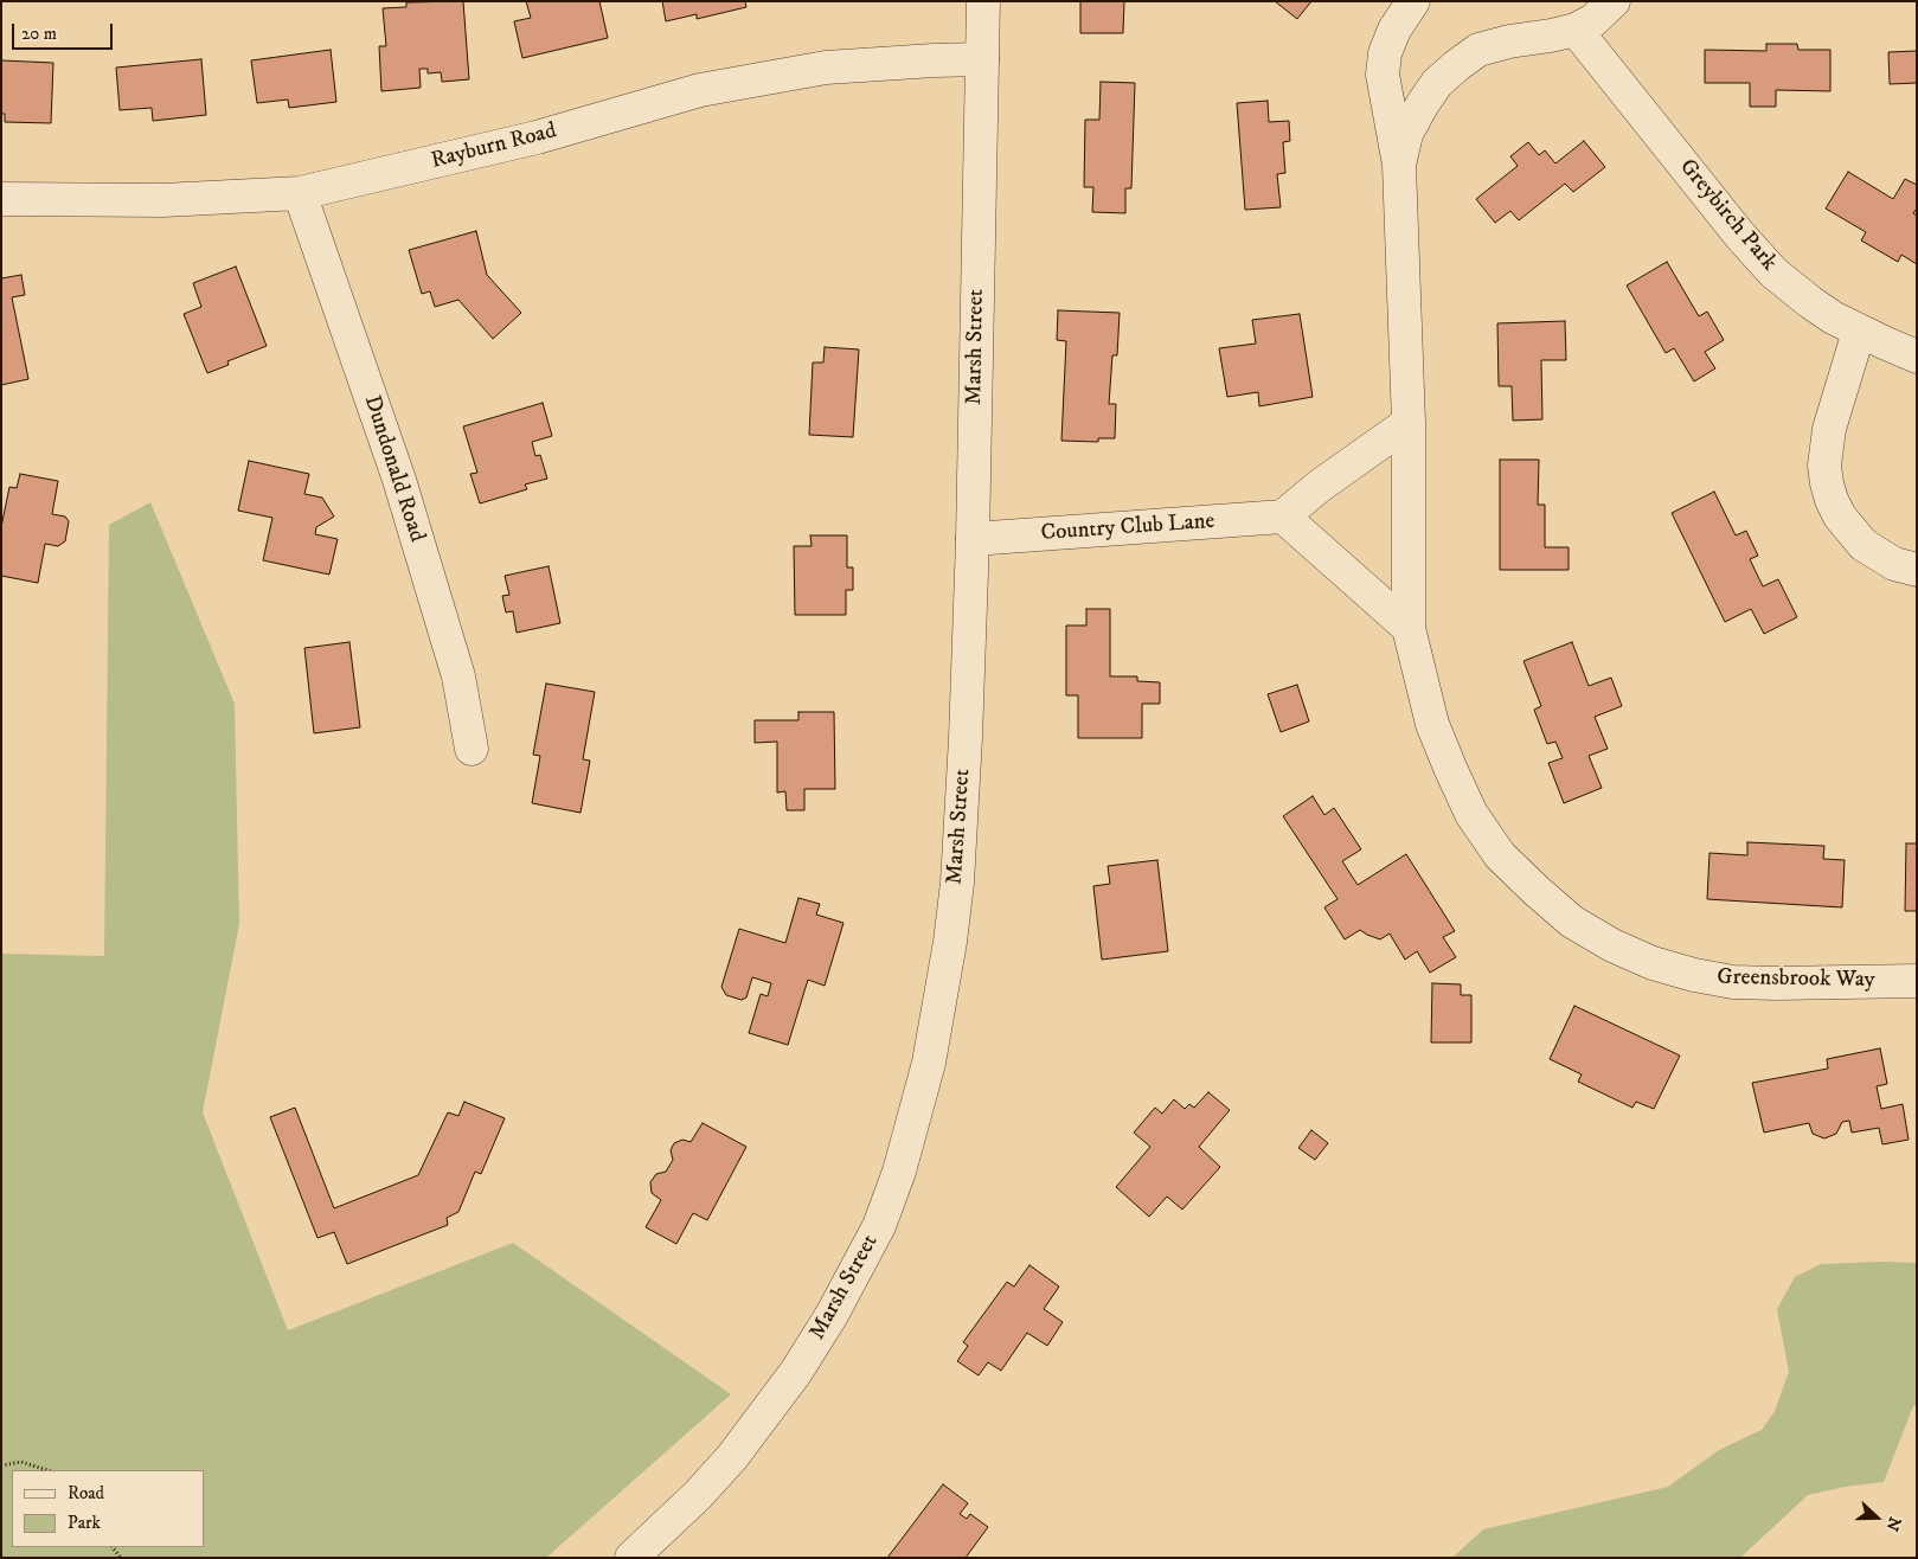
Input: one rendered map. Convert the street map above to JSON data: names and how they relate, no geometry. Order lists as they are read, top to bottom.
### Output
{
  "streets": {
    "street": [
      "Rayburn Road",
      "Greybirch Park",
      "Marsh Street",
      "Dundonald Road",
      "Country Club Lane",
      "Greensbrook Way"
    ]
  },
  "crossings": [
    ["Rayburn Road", "Marsh Street"],
    ["Rayburn Road", "Dundonald Road"],
    ["Marsh Street", "Country Club Lane"]
  ],
  "legend": ["Road", "Park"],
  "scale_bar": "20 m",
  "north": "right"
}
